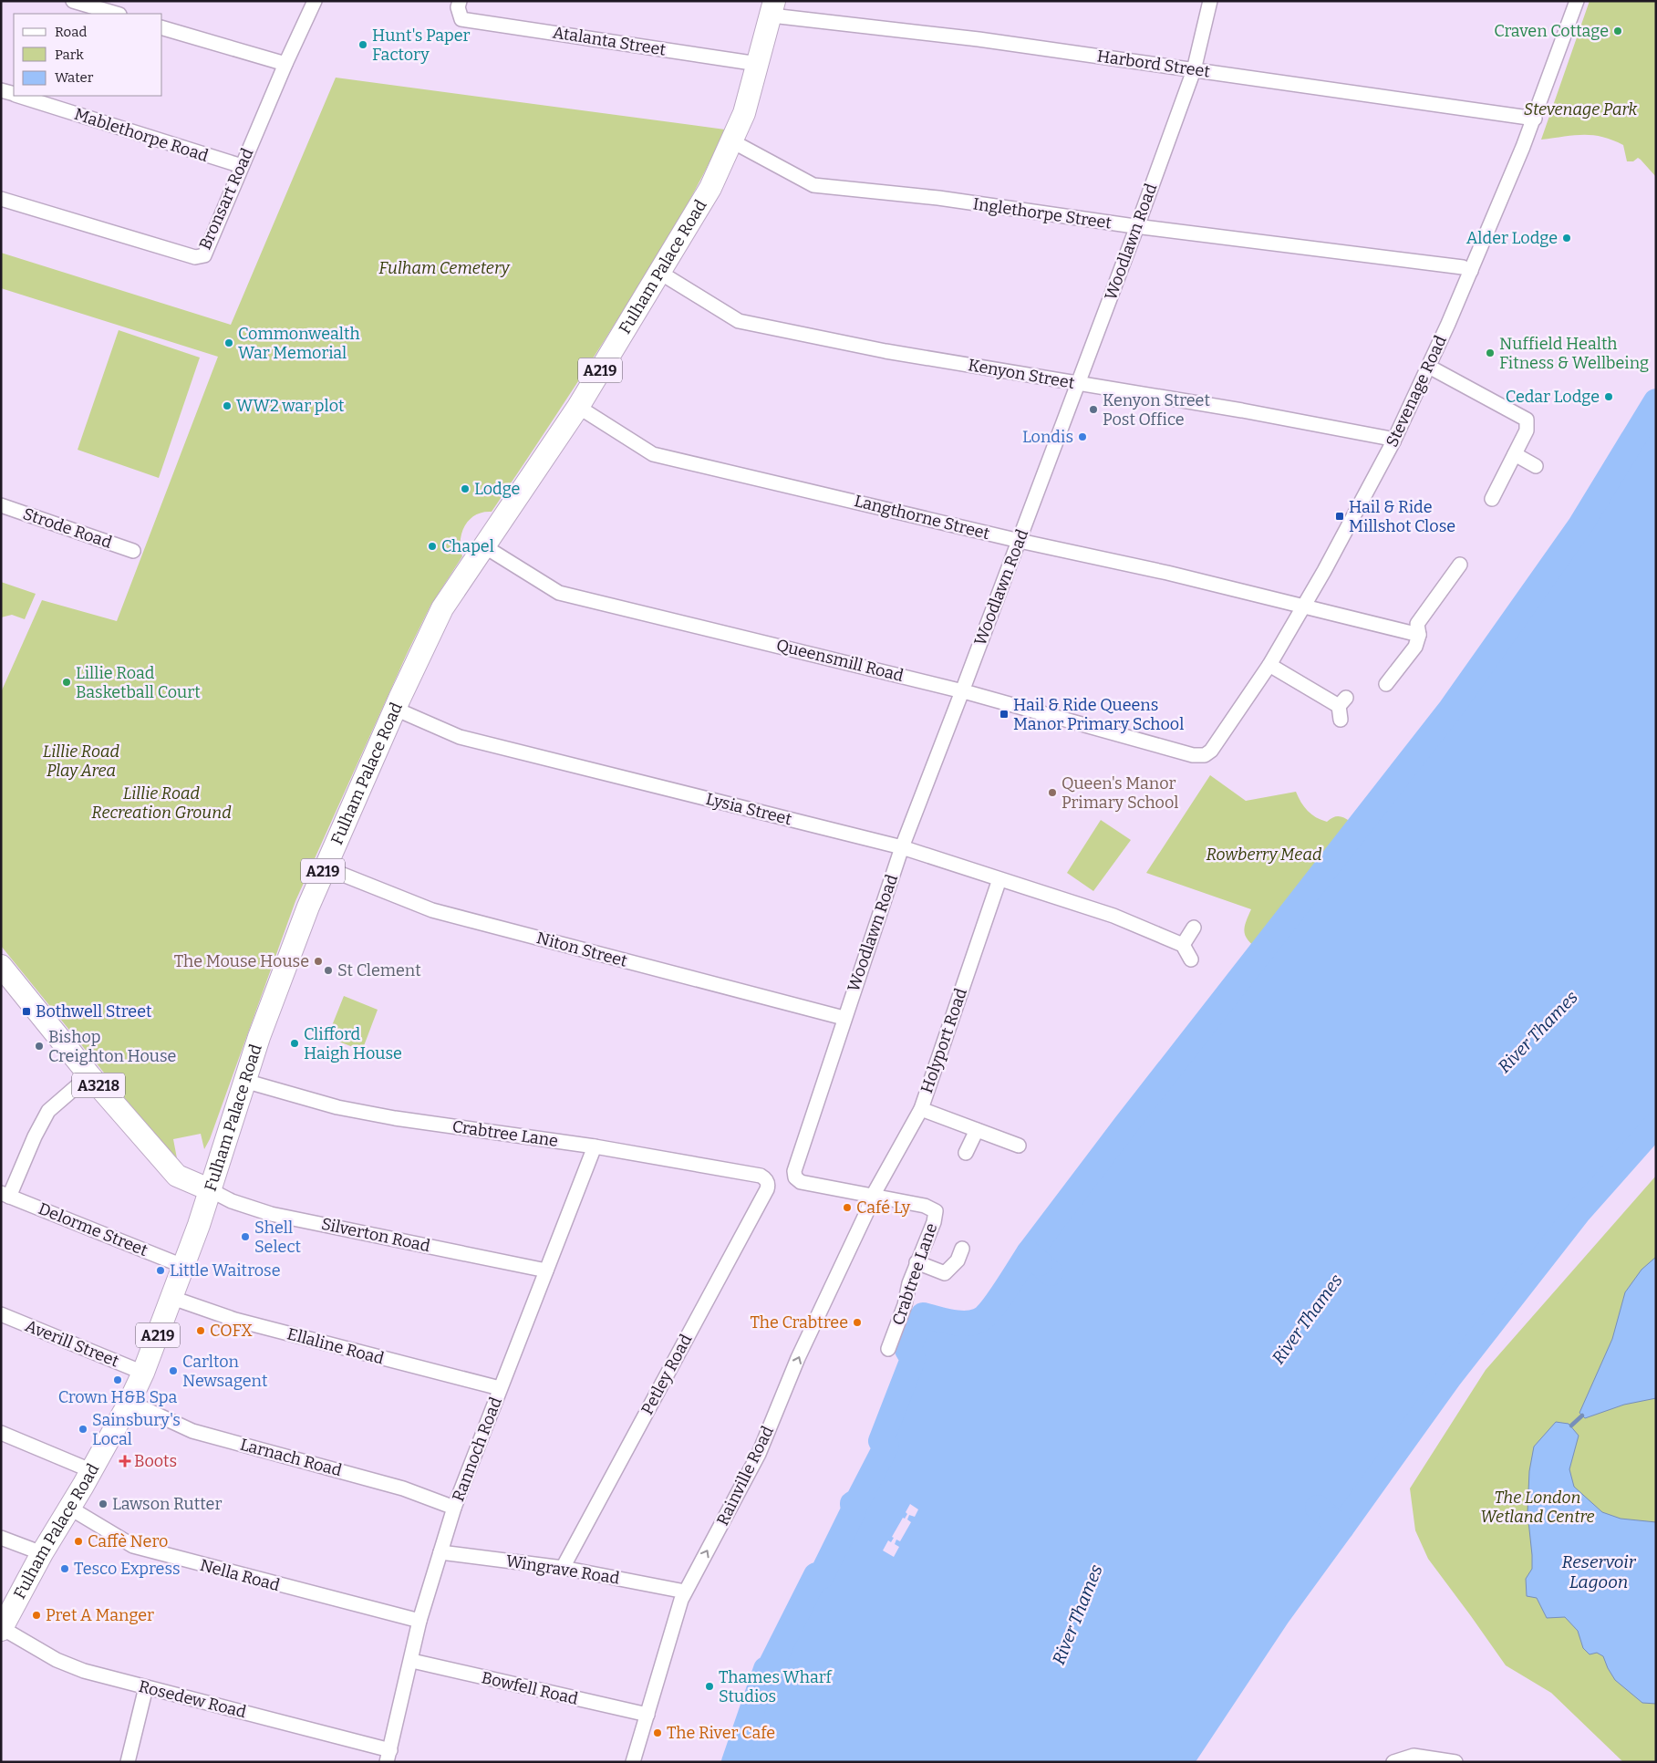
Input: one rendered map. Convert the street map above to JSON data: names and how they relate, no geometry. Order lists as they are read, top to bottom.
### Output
{
  "streets": {
    "main road": ["Fulham Palace Road", "A219", "A3218"],
    "street": [
      "Atalanta Street",
      "Harbord Street",
      "Mablethorpe Road",
      "Bronsart Road",
      "Inglethorpe Street",
      "Woodlawn Road",
      "Kenyon Street",
      "Stevenage Road",
      "Langthorne Street",
      "Strode Road",
      "Queensmill Road",
      "Lysia Street",
      "Niton Street",
      "Holyport Road",
      "Crabtree Lane",
      "Delorme Street",
      "Silverton Road",
      "Averill Street",
      "Ellaline Road",
      "Petley Road",
      "Rannoch Road",
      "Larnach Road",
      "Rainville Road",
      "Wingrave Road",
      "Nella Road",
      "Bowfell Road",
      "Rosedew Road"
    ]
  },
  "crossings": [
    ["Atalanta Street", "Fulham Palace Road"],
    ["Harbord Street", "Woodlawn Road"],
    ["Harbord Street", "Fulham Palace Road"],
    ["Harbord Street", "Stevenage Road"],
    ["Mablethorpe Road", "Bronsart Road"],
    ["Inglethorpe Street", "Woodlawn Road"],
    ["Inglethorpe Street", "Fulham Palace Road"],
    ["Inglethorpe Street", "Stevenage Road"],
    ["Woodlawn Road", "Kenyon Street"],
    ["Woodlawn Road", "Langthorne Street"],
    ["Woodlawn Road", "Queensmill Road"],
    ["Woodlawn Road", "Lysia Street"],
    ["Woodlawn Road", "Niton Street"],
    ["Woodlawn Road", "Crabtree Lane"],
    ["Fulham Palace Road", "Kenyon Street"],
    ["Fulham Palace Road", "Langthorne Street"],
    ["Fulham Palace Road", "Queensmill Road"],
    ["Fulham Palace Road", "Lysia Street"],
    ["Fulham Palace Road", "Niton Street"],
    ["Fulham Palace Road", "A3218"],
    ["Fulham Palace Road", "Crabtree Lane"],
    ["Fulham Palace Road", "Delorme Street"],
    ["Fulham Palace Road", "Silverton Road"],
    ["Fulham Palace Road", "Averill Street"],
    ["Fulham Palace Road", "Ellaline Road"],
    ["Fulham Palace Road", "Larnach Road"],
    ["Fulham Palace Road", "Nella Road"],
    ["Fulham Palace Road", "Rosedew Road"],
    ["Kenyon Street", "Stevenage Road"],
    ["Stevenage Road", "Langthorne Street"],
    ["Stevenage Road", "Queensmill Road"],
    ["Lysia Street", "Holyport Road"],
    ["Holyport Road", "Crabtree Lane"],
    ["Holyport Road", "Rainville Road"],
    ["A3218", "Silverton Road"],
    ["Crabtree Lane", "Petley Road"],
    ["Crabtree Lane", "Rannoch Road"],
    ["Crabtree Lane", "Rainville Road"],
    ["Silverton Road", "Rannoch Road"],
    ["Ellaline Road", "Rannoch Road"],
    ["Petley Road", "Wingrave Road"],
    ["Rannoch Road", "Larnach Road"],
    ["Rannoch Road", "Wingrave Road"],
    ["Rannoch Road", "Nella Road"],
    ["Rannoch Road", "Bowfell Road"],
    ["Rannoch Road", "Rosedew Road"],
    ["Rainville Road", "Wingrave Road"],
    ["Rainville Road", "Bowfell Road"]
  ],
  "one_way": ["Rainville Road"],
  "water": ["River Thames", "Reservoir Lagoon"],
  "parks": [
    "Stevenage Park",
    "Fulham Cemetery",
    "Lillie Road Play Area",
    "Lillie Road Recreation Ground",
    "Rowberry Mead",
    "The London Wetland Centre"
  ],
  "places": {
    "other": [
      "Craven Cottage",
      "Hunt's Paper Factory",
      "Alder Lodge",
      "Commonwealth War Memorial",
      "Nuffield Health Fitness & Wellbeing",
      "Cedar Lodge",
      "WW2 war plot",
      "Kenyon Street Post Office",
      "Londis",
      "Lodge",
      "Chapel",
      "Lillie Road Basketball Court",
      "Queen's Manor Primary School",
      "The Mouse House",
      "St Clement",
      "Clifford Haigh House",
      "Bishop Creighton House",
      "Café Ly",
      "Shell Select",
      "Little Waitrose",
      "The Crabtree",
      "COFX",
      "Carlton Newsagent",
      "Crown H&B Spa",
      "Sainsbury's Local",
      "Lawson Rutter",
      "Caffè Nero",
      "Tesco Express",
      "Pret A Manger",
      "Thames Wharf Studios",
      "The River Cafe"
    ],
    "transit": ["Hail & Ride Millshot Close", "Hail & Ride Queens Manor Primary School", "Bothwell Street"],
    "health": ["Boots"]
  },
  "legend": ["Road", "Park", "Water"]
}
